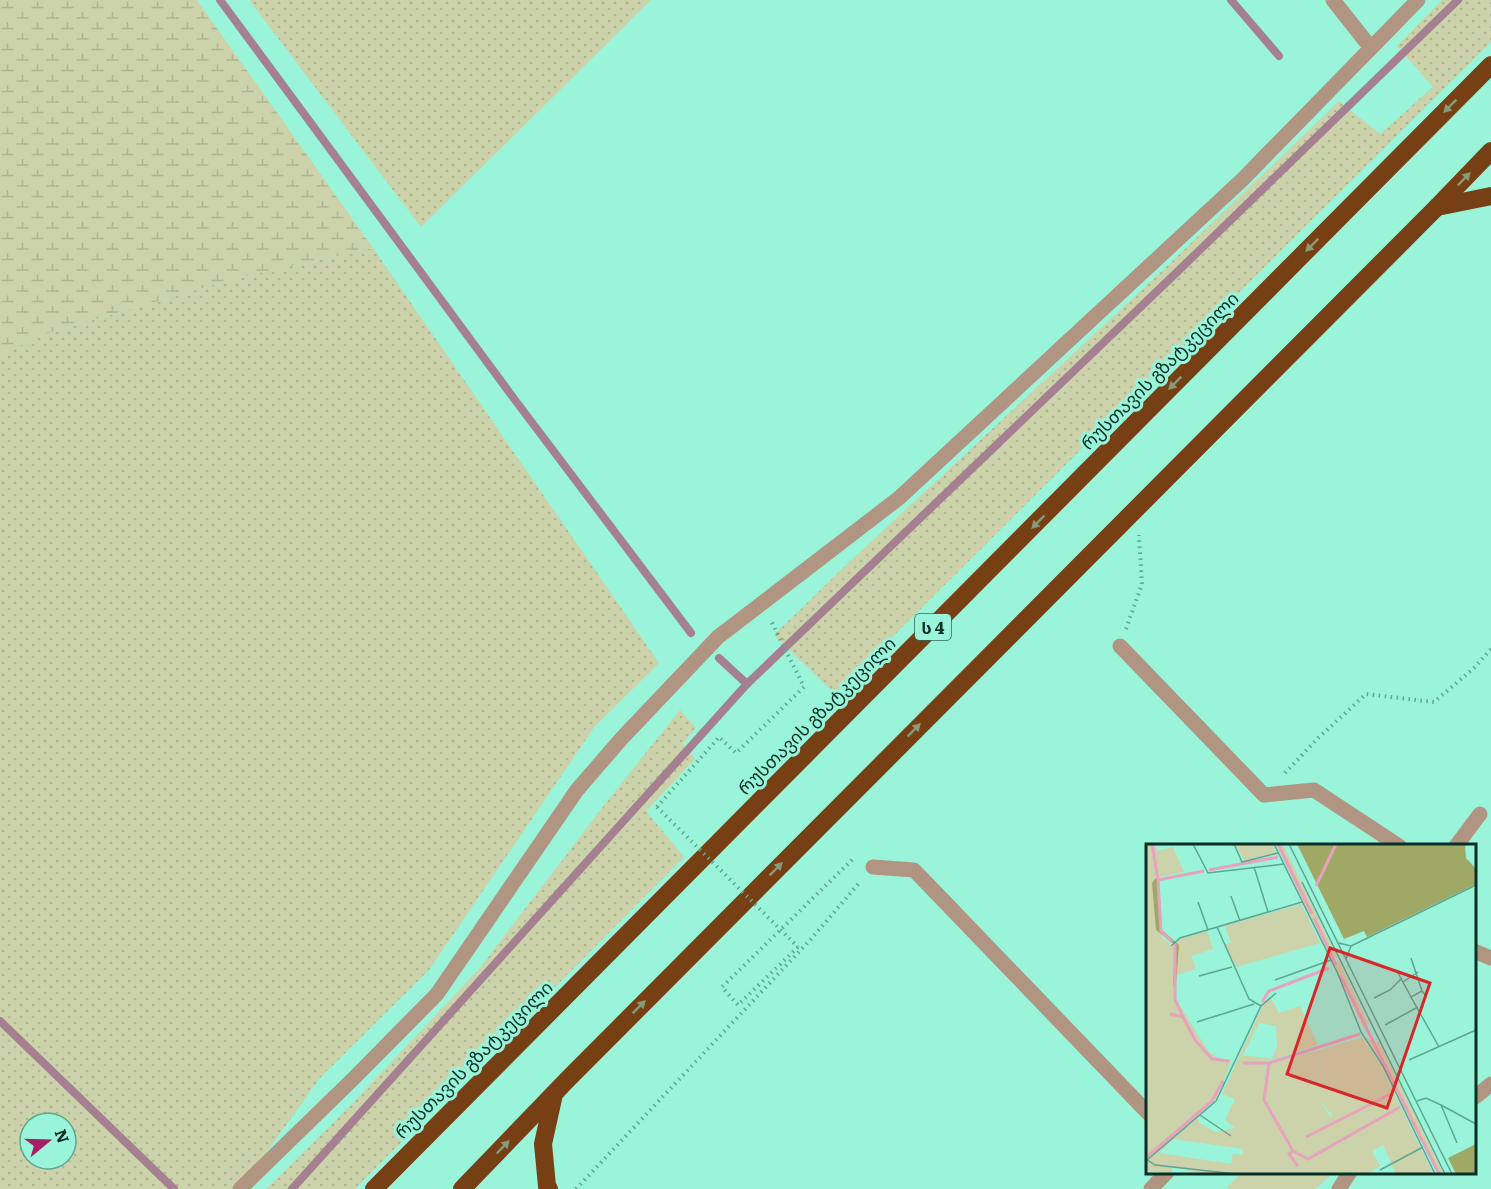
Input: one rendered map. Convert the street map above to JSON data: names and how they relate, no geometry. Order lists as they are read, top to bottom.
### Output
{
  "streets": {
    "highway": ["რუსთავის გზატკეცილი", "ს 4"]
  },
  "north": "right"
}
